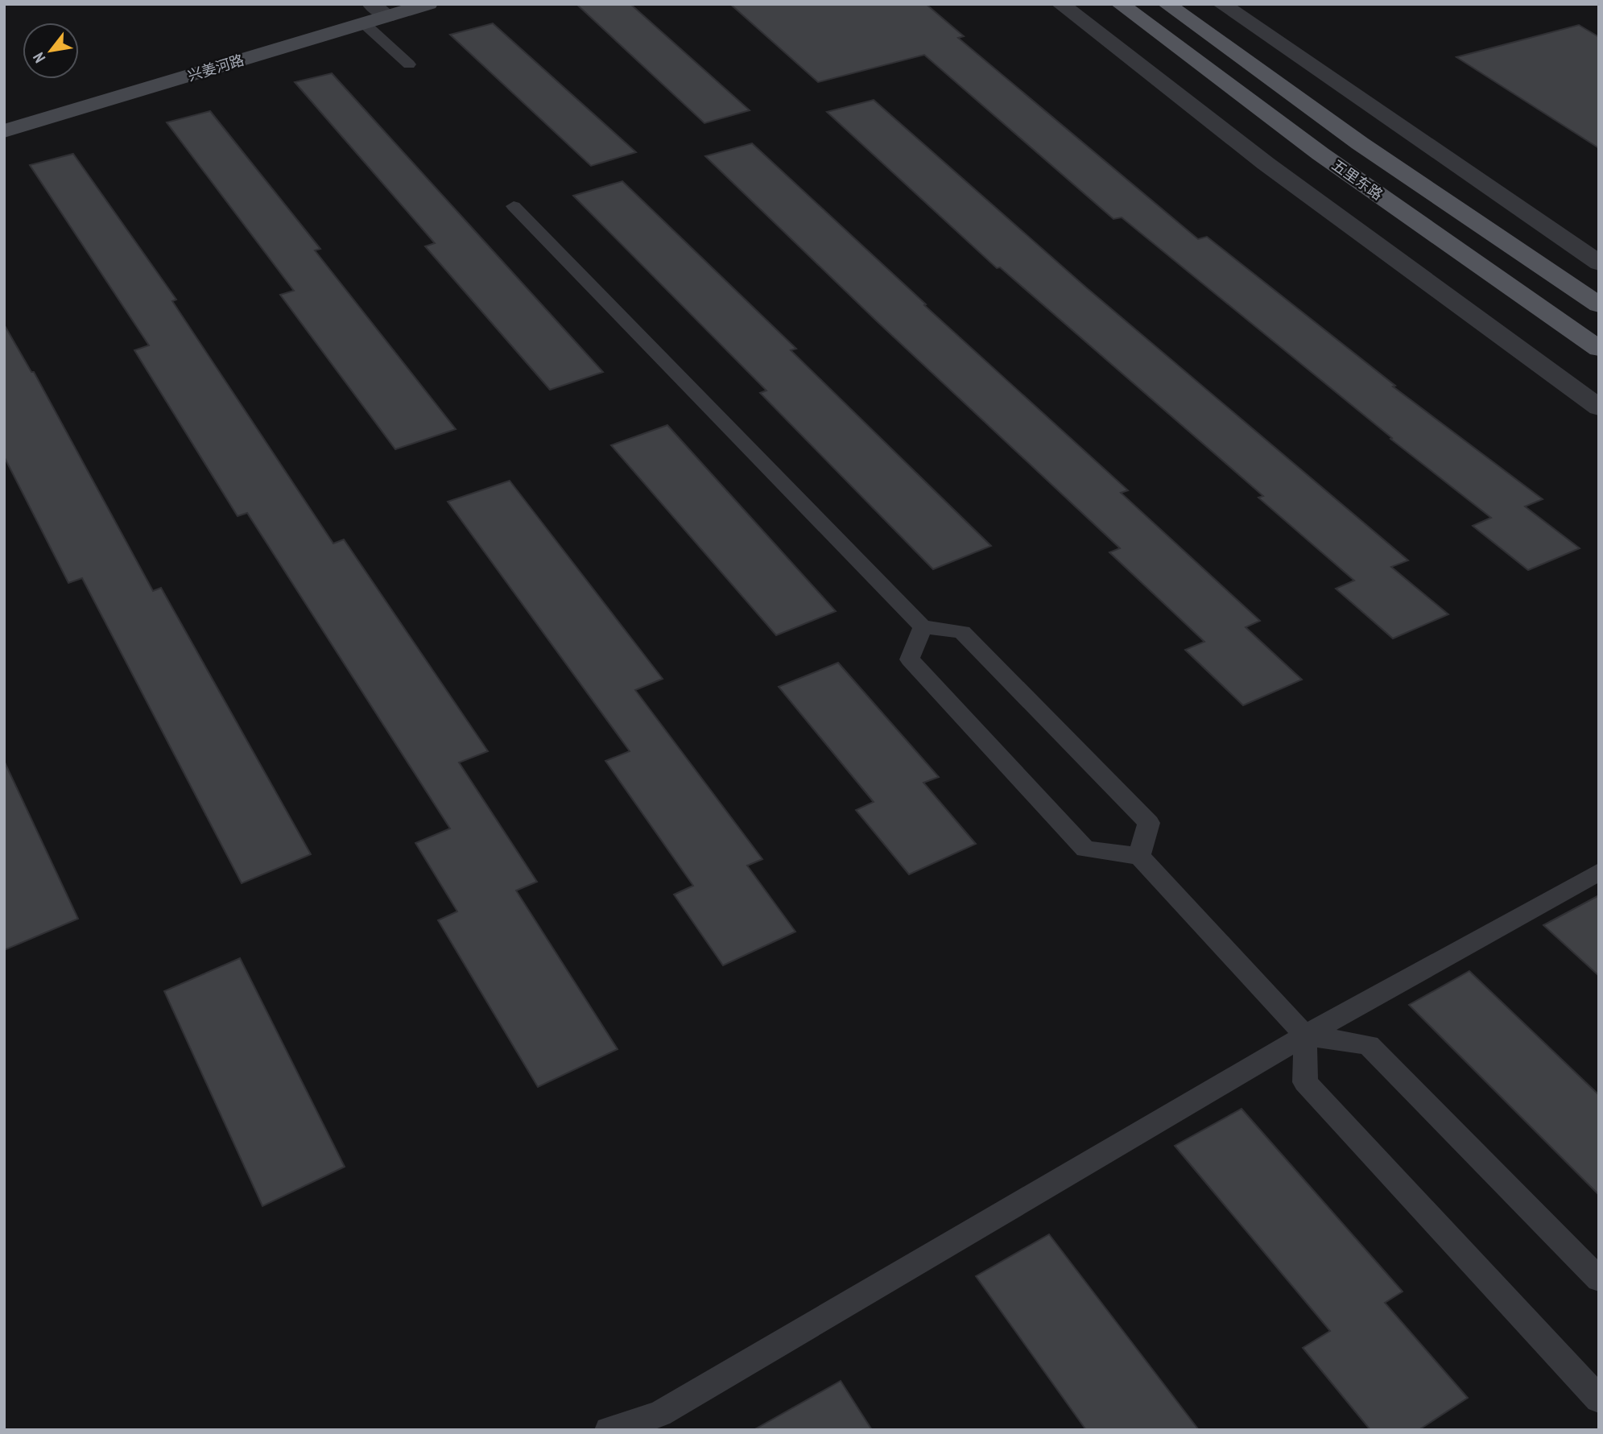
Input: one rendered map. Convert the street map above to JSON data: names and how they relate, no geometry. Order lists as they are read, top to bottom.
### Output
{
  "streets": {
    "main road": ["五里东路"],
    "street": ["兴姜河路"]
  },
  "north": "bottom left"
}
